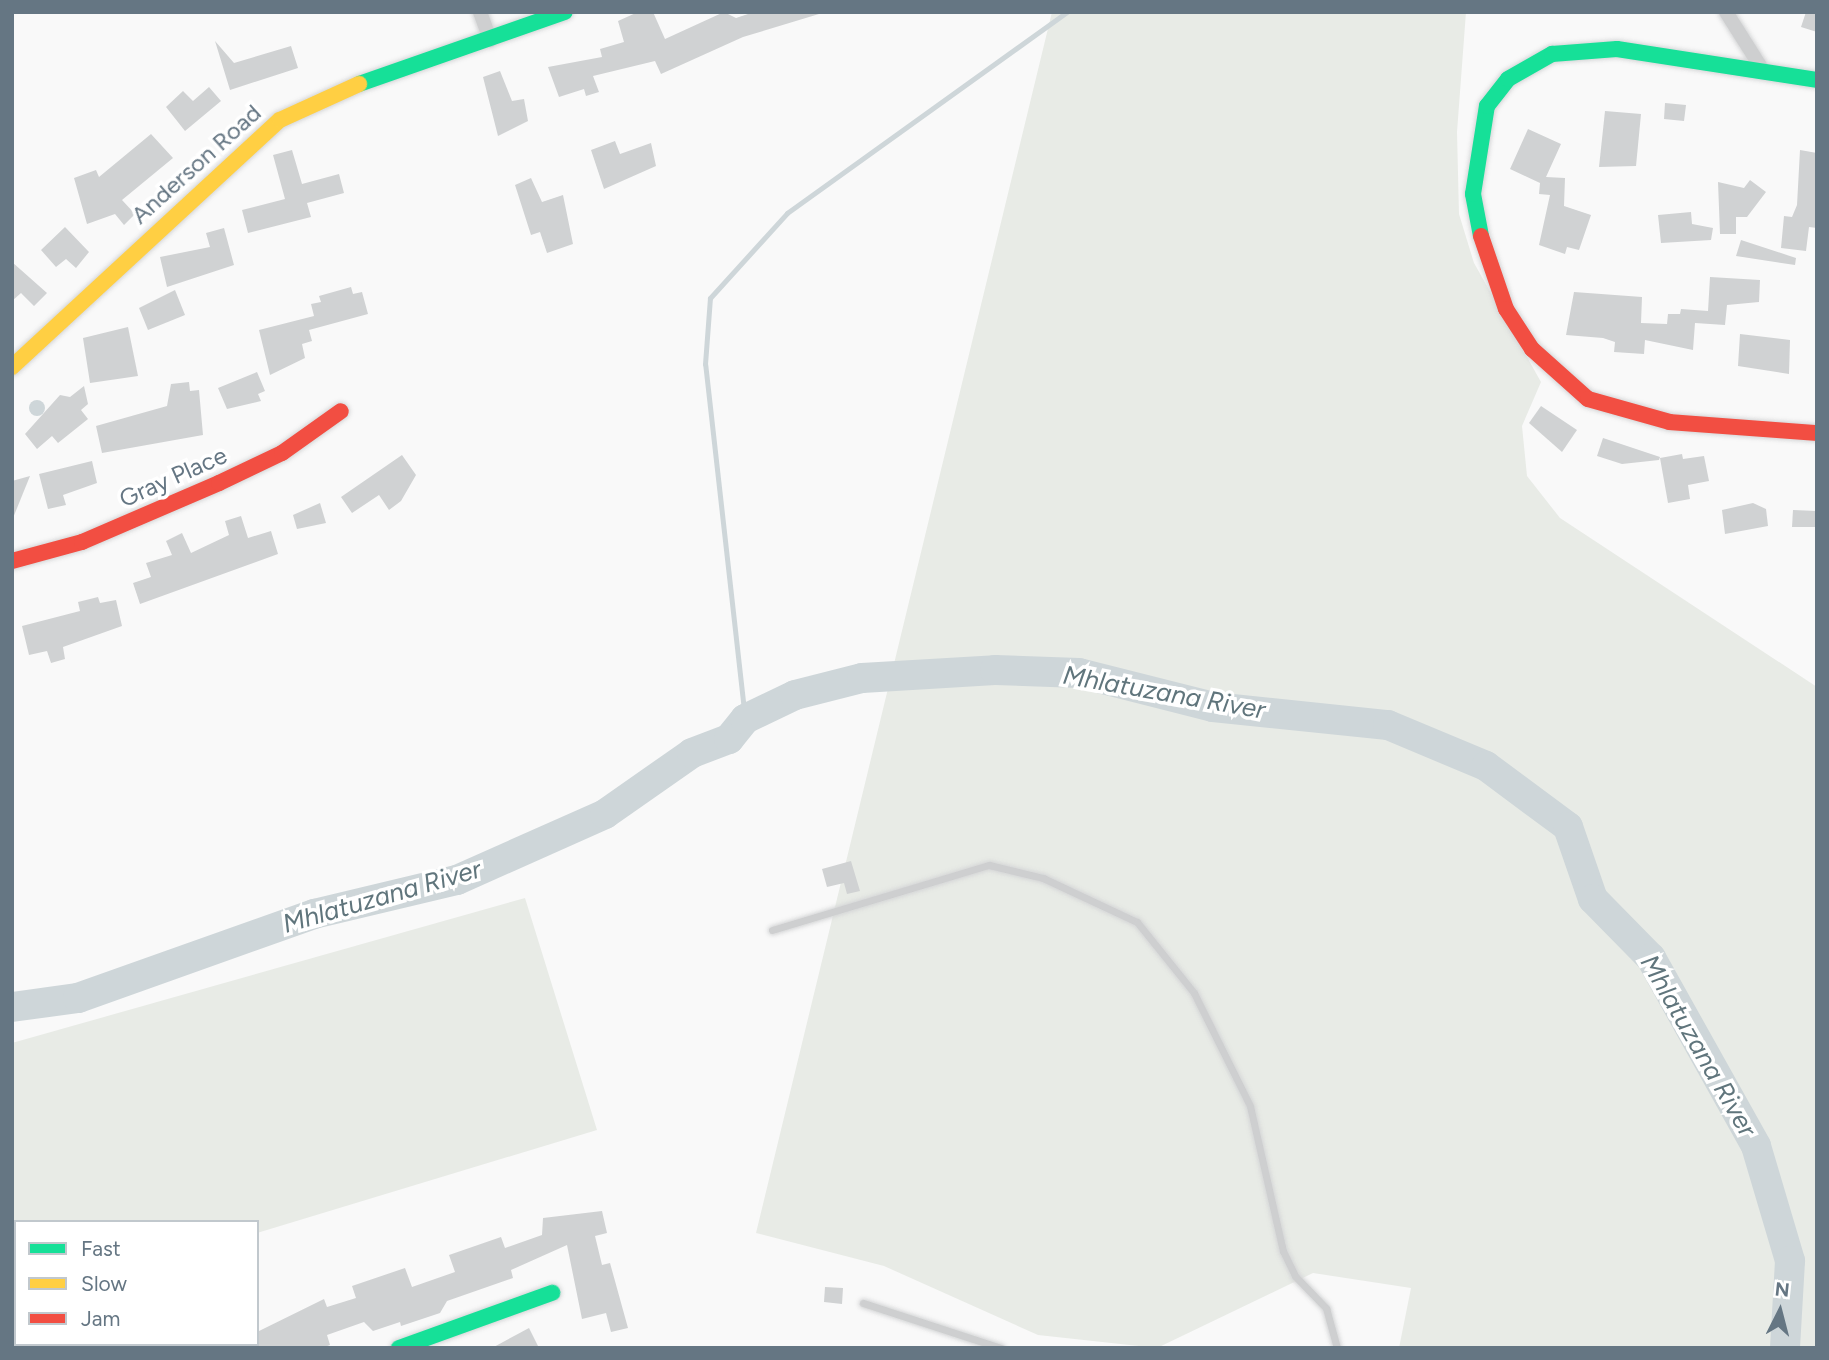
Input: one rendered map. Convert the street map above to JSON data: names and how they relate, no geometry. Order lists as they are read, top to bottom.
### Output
{
  "streets": {
    "street": ["Anderson Road", "Gray Place"]
  },
  "water": ["Mhlatuzana River"],
  "legend": ["Fast", "Slow", "Jam"],
  "north": "top"
}
